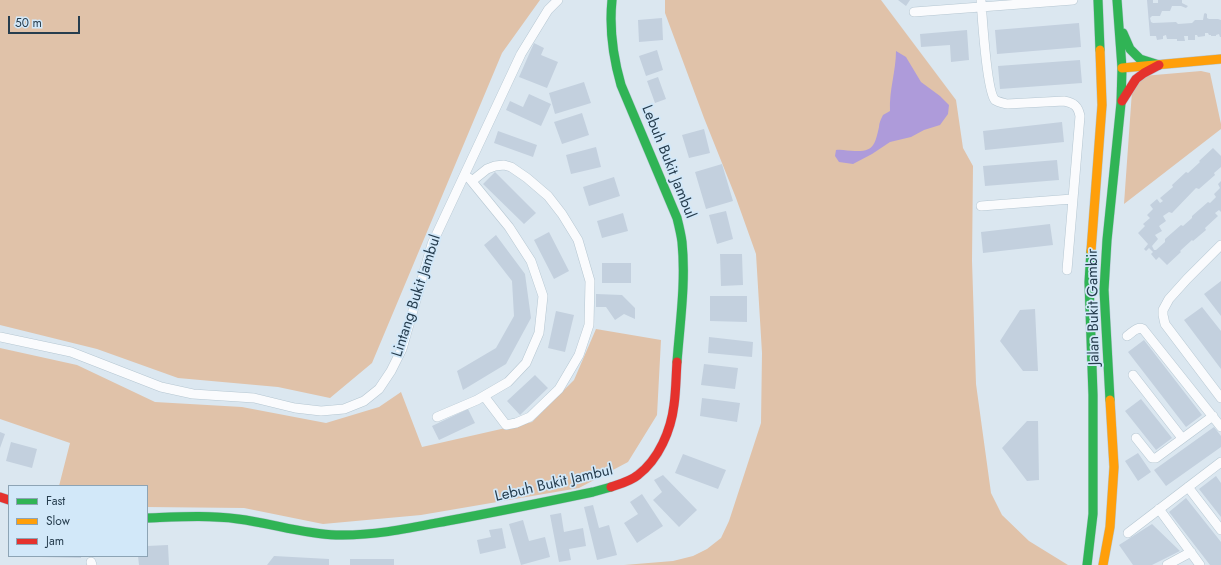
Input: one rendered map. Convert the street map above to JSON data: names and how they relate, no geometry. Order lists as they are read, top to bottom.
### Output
{
  "streets": {
    "main road": ["Lebuh Bukit Jambul", "Jalan Bukit Gambir"],
    "street": ["Lintang Bukit Jambul"]
  },
  "legend": ["Fast", "Slow", "Jam"],
  "scale_bar": "50 m"
}
